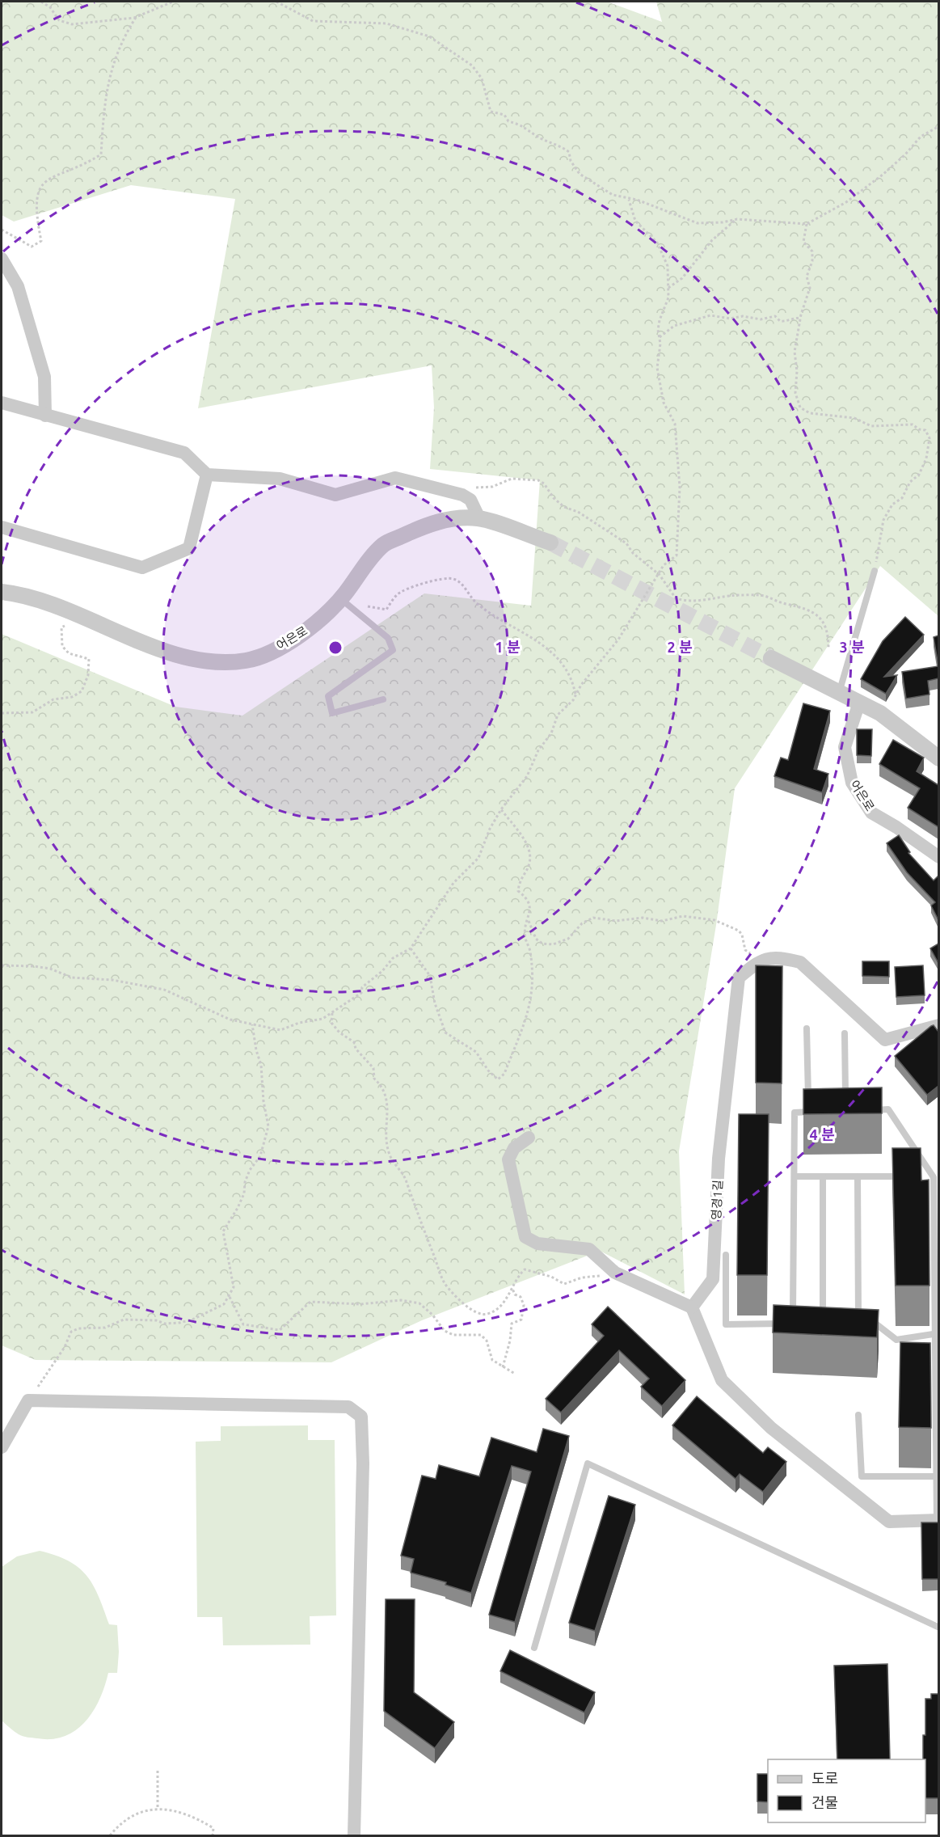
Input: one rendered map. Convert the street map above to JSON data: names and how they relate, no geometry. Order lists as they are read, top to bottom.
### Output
{
  "streets": {
    "street": ["어은로", "영경1길"]
  },
  "legend": ["도로", "건물"],
  "rings": [
    "1 분",
    "2 분",
    "3 분",
    "4 분"
  ]
}
